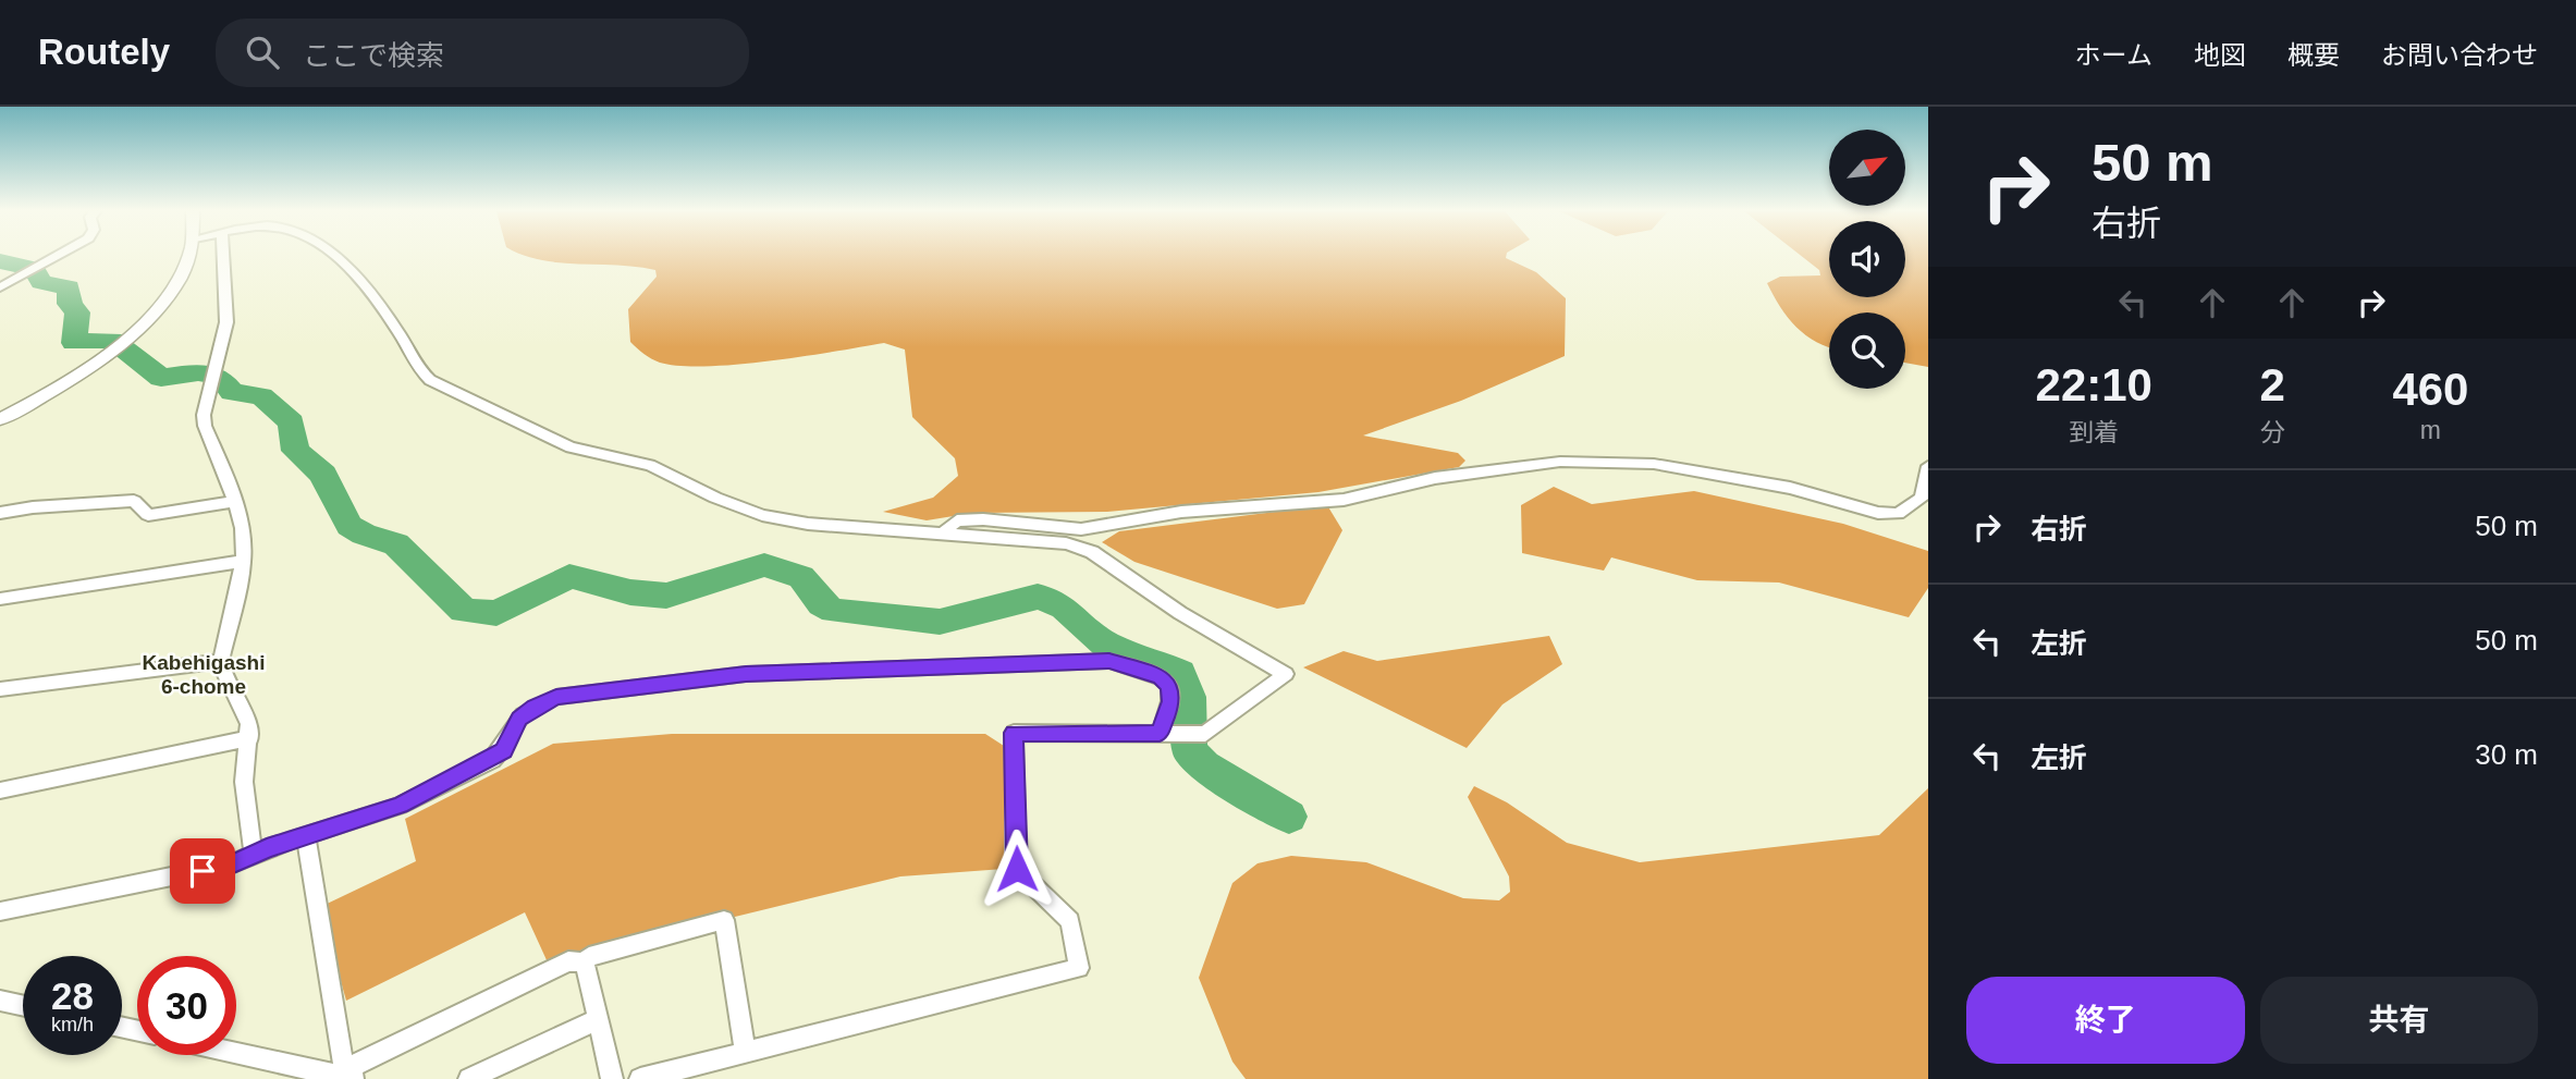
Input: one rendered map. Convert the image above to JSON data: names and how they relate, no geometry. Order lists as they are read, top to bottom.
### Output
{
  "districts": ["Kabehigashi 6-chome"],
  "north": "top right",
  "page": {
    "header": "Routely",
    "search": "ここで検索",
    "nav": [
      "ホーム",
      "地図",
      "概要",
      "お問い合わせ"
    ],
    "turn": ["50 m", "右折"],
    "eta": [
      "22:10",
      "到着",
      "2",
      "分",
      "460",
      "m"
    ],
    "list": [
      {
        "name": "右折",
        "value": "50 m"
      },
      {
        "name": "左折",
        "value": "50 m"
      },
      {
        "name": "左折",
        "value": "30 m"
      }
    ],
    "speed": "28 km/h",
    "limit": "30",
    "buttons": ["終了", "共有"]
  }
}
